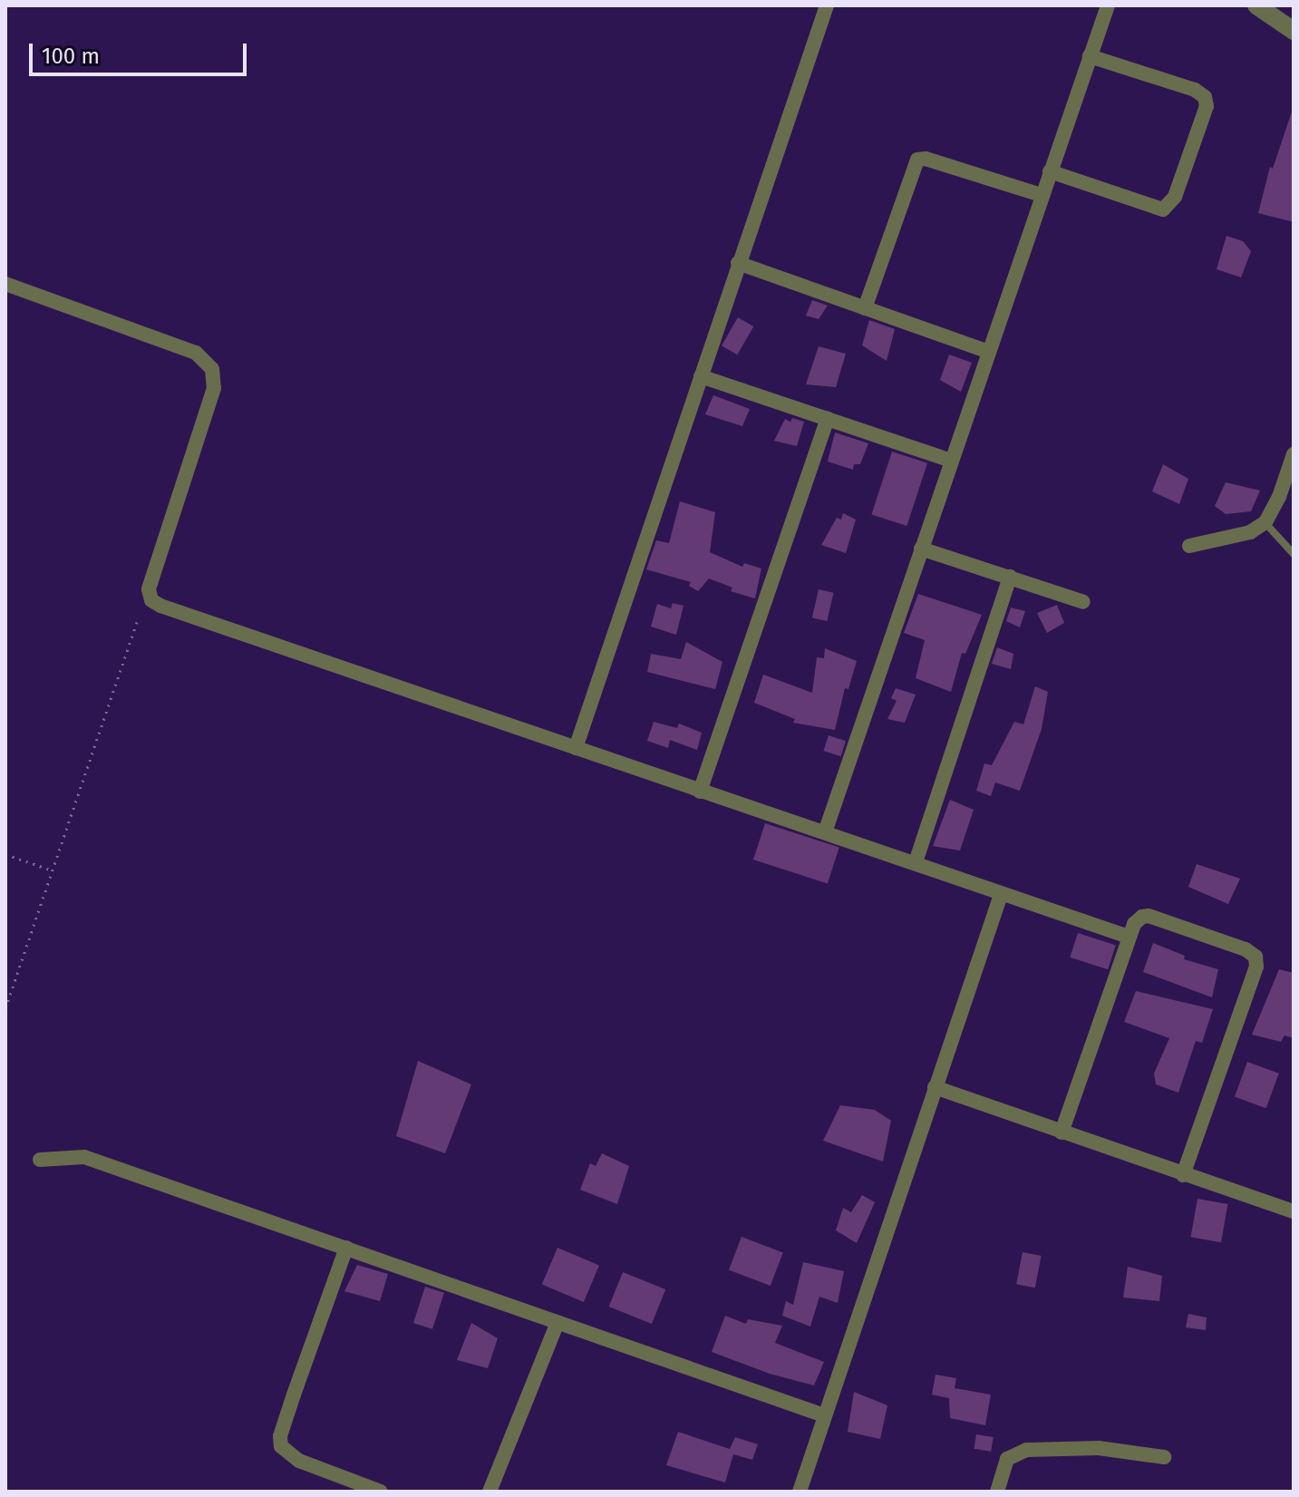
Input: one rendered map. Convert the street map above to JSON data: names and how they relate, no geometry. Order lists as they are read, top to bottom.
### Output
{
  "scale_bar": "100 m"
}
